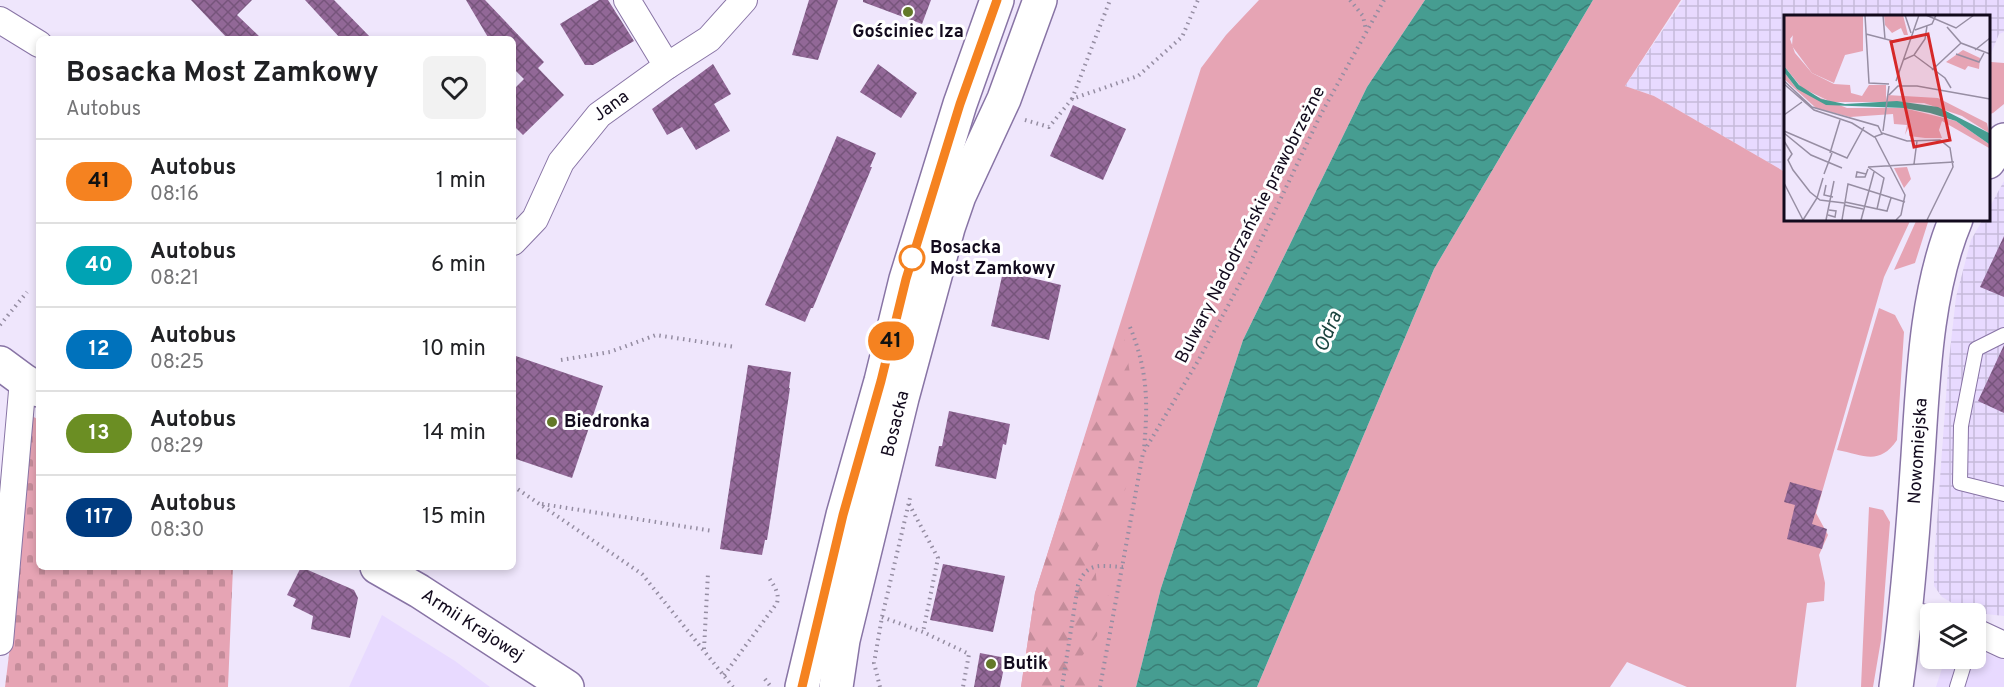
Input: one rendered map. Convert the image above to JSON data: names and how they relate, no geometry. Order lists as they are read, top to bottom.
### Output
{
  "streets": {
    "street": [
      "Jana",
      "Bosacka",
      "Nowomiejska",
      "Armii Krajowej"
    ],
    "path": ["Bulwary Nadodrzańskie prawobrzeżne"]
  },
  "water": ["Odra"],
  "places": [
    "Gościniec Iza",
    "Bosacka Most Zamkowy",
    "Biedronka",
    "Butik"
  ],
  "lines": ["bus line 41"],
  "page": {
    "on_map": "41",
    "heading": ["Bosacka Most Zamkowy", "Autobus"],
    "list": [
      {
        "mark": "41",
        "name": "Autobus",
        "note": "08:16",
        "value": "1 min"
      },
      {
        "mark": "40",
        "name": "Autobus",
        "note": "08:21",
        "value": "6 min"
      },
      {
        "mark": "12",
        "name": "Autobus",
        "note": "08:25",
        "value": "10 min"
      },
      {
        "mark": "13",
        "name": "Autobus",
        "note": "08:29",
        "value": "14 min"
      },
      {
        "mark": "117",
        "name": "Autobus",
        "note": "08:30",
        "value": "15 min"
      }
    ]
  }
}
